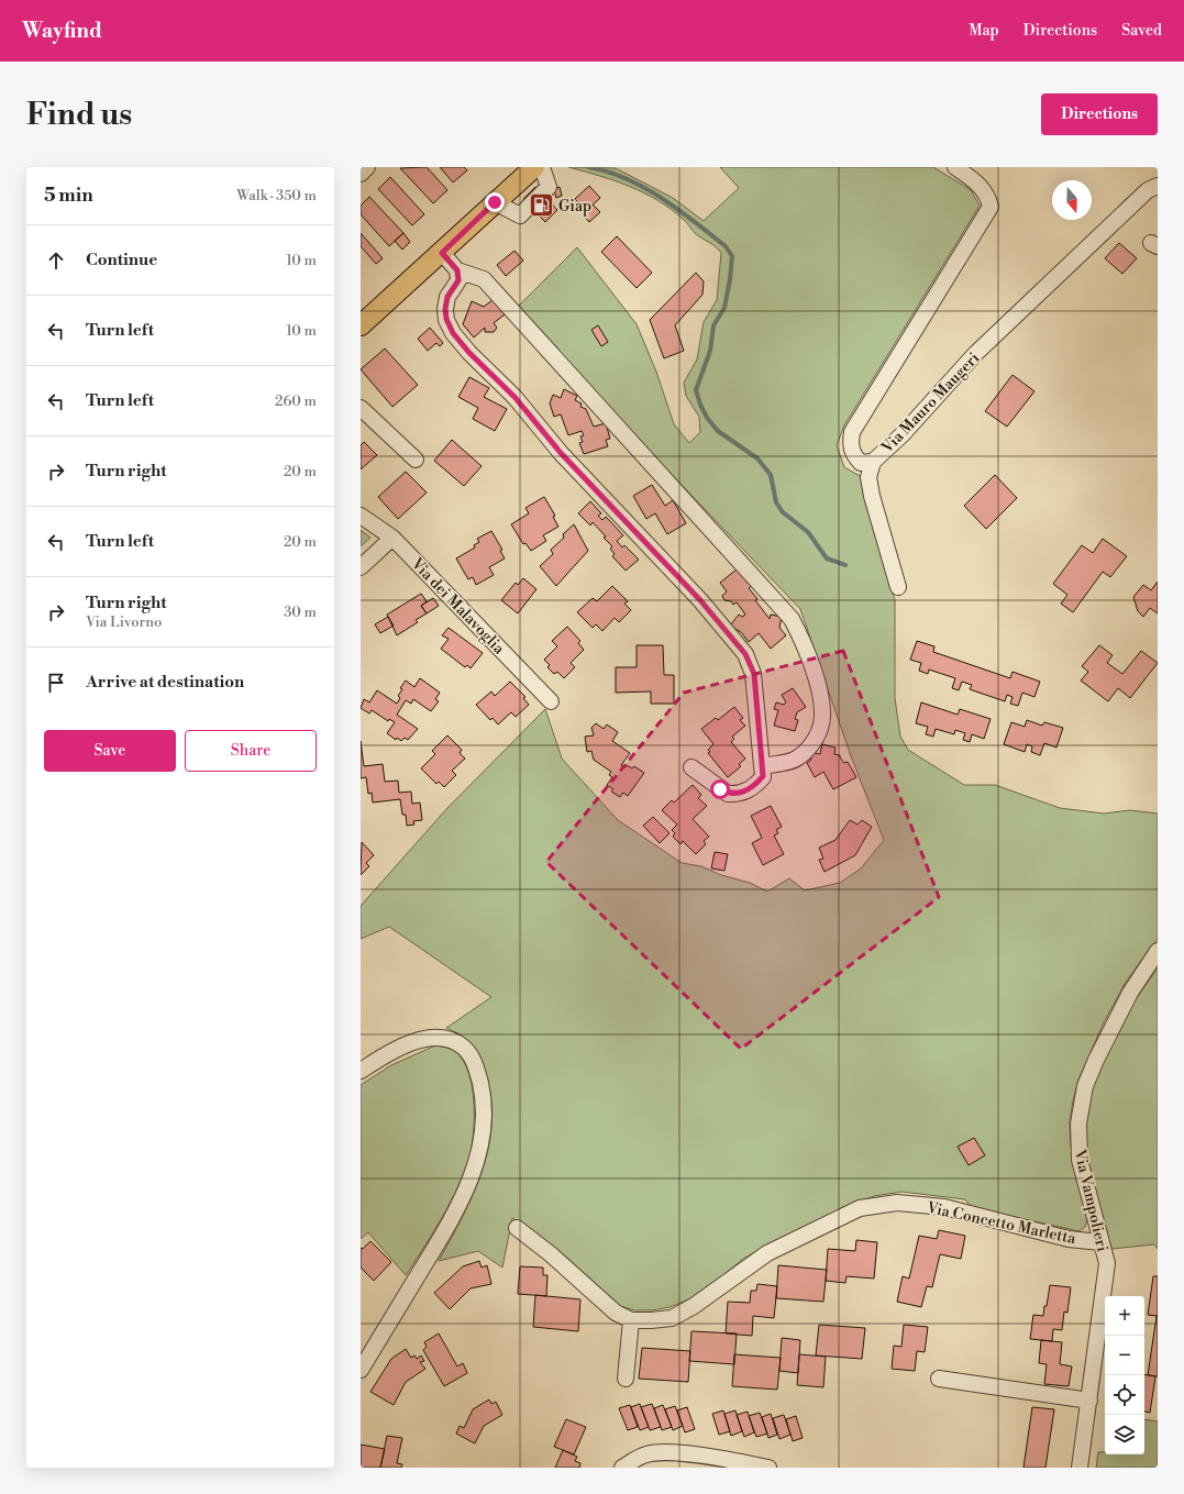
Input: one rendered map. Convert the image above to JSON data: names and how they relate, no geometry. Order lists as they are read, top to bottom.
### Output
{
  "streets": {
    "street": [
      "Via Mauro Maugeri",
      "Via dei Malavoglia",
      "Via Vampolieri",
      "Via Concetto Marletta"
    ]
  },
  "crossings": [
    ["Via Vampolieri", "Via Concetto Marletta"]
  ],
  "places": {
    "fuel station": ["Giap"]
  },
  "north": "bottom",
  "page": {
    "header": "Wayfind",
    "nav": ["Map", "Directions", "Saved"],
    "buttons": [
      "Directions",
      ["Save", "Share"]
    ],
    "title": "Find us",
    "heading": ["5 min", "Walk · 350 m"],
    "list": [
      ["Continue", "10 m"],
      ["Turn left", "10 m"],
      ["Turn left", "260 m"],
      ["Turn right", "20 m"],
      ["Turn left", "20 m"],
      ["Turn right", "Via Livorno", "30 m"],
      "Arrive at destination"
    ],
    "map_buttons": ["+", "−"]
  }
}
